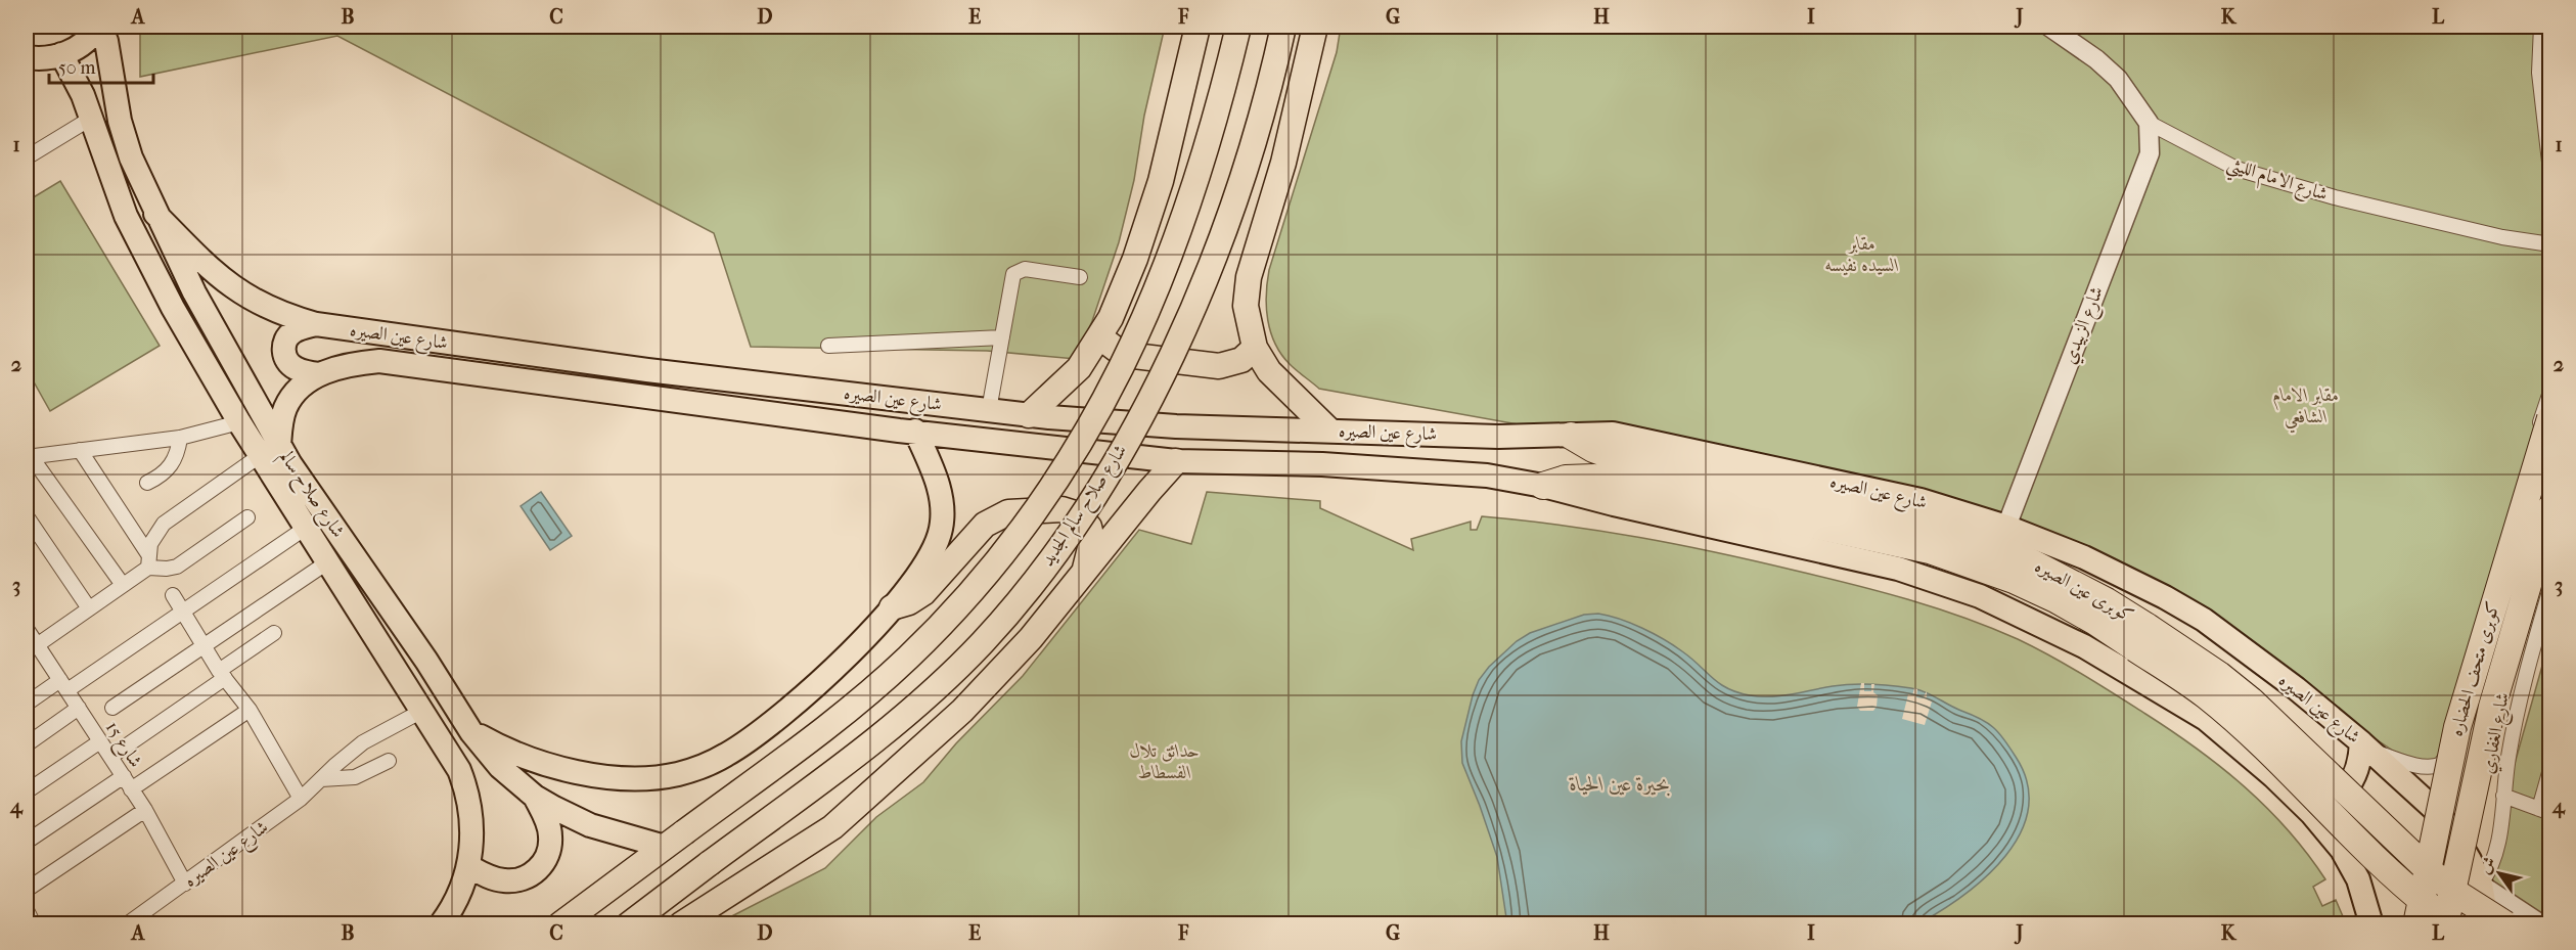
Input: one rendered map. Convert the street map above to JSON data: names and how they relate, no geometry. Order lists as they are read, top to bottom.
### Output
{
  "streets": {
    "highway": ["شارع صلاح سالم الجديد", "كوبرى عين الصيره", "كوبرى متحف الحضاره"],
    "main road": ["شارع عين الصيره", "شارع صلاح سالم"],
    "street": [
      "شارع الامام الليثي",
      "شارع الزبيدي",
      "شارع الغفاري",
      "شارع 15"
    ]
  },
  "crossings": [
    ["شارع الامام الليثي", "شارع الزبيدي"],
    ["شارع الزبيدي", "شارع عين الصيره"],
    ["شارع عين الصيره", "شارع صلاح سالم"],
    ["شارع عين الصيره", "كوبرى عين الصيره"],
    ["شارع عين الصيره", "شارع الغفاري"],
    ["شارع عين الصيره", "شارع 15"],
    ["شارع صلاح سالم", "شارع صلاح سالم الجديد"]
  ],
  "water": ["بحيرة عين الحياة"],
  "parks": ["مقابر السيده نفيسه", "مقابر الامام الشافعي", "حدائق تلال الفسطاط"],
  "scale_bar": "50 m",
  "north": "top left",
  "grid": {
    "columns": [
      "A",
      "B",
      "C",
      "D",
      "E",
      "F",
      "G",
      "H",
      "I",
      "J",
      "K",
      "L"
    ],
    "rows": [
      "1",
      "2",
      "3",
      "4"
    ]
  }
}
